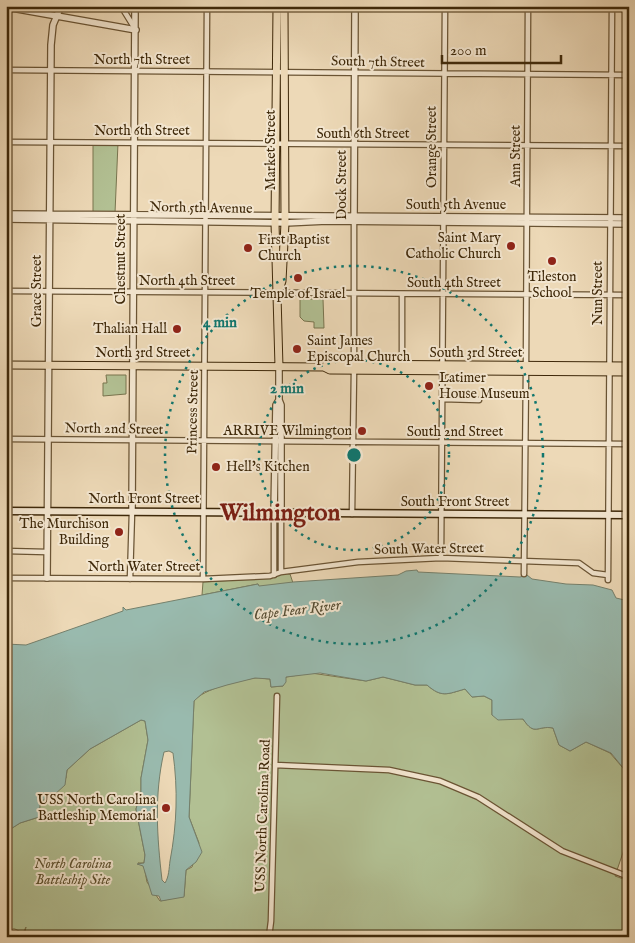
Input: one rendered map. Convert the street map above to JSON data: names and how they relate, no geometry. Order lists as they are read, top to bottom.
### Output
{
  "streets": {
    "main road": [
      "Market Street",
      "North 3rd Street",
      "South 3rd Street",
      "North Front Street",
      "South Front Street"
    ],
    "street": [
      "North 7th Street",
      "South 7th Street",
      "North 6th Street",
      "South 6th Street",
      "Orange Street",
      "Ann Street",
      "Dock Street",
      "South 5th Avenue",
      "North 5th Avenue",
      "Chestnut Street",
      "North 4th Street",
      "South 4th Street",
      "Grace Street",
      "Nun Street",
      "Princess Street",
      "North 2nd Street",
      "South 2nd Street",
      "South Water Street",
      "North Water Street",
      "USS North Carolina Road"
    ]
  },
  "crossings": [
    ["North 7th Street", "South 7th Street"],
    ["North 7th Street", "Market Street"],
    ["North 7th Street", "Chestnut Street"],
    ["North 7th Street", "Grace Street"],
    ["North 7th Street", "Princess Street"],
    ["South 7th Street", "Orange Street"],
    ["South 7th Street", "Market Street"],
    ["South 7th Street", "Ann Street"],
    ["South 7th Street", "Dock Street"],
    ["South 7th Street", "Nun Street"],
    ["North 6th Street", "South 6th Street"],
    ["North 6th Street", "Market Street"],
    ["North 6th Street", "Chestnut Street"],
    ["North 6th Street", "Grace Street"],
    ["North 6th Street", "Princess Street"],
    ["South 6th Street", "Orange Street"],
    ["South 6th Street", "Market Street"],
    ["South 6th Street", "Ann Street"],
    ["South 6th Street", "Dock Street"],
    ["South 6th Street", "Nun Street"],
    ["Orange Street", "South 5th Avenue"],
    ["Orange Street", "South 4th Street"],
    ["Orange Street", "South 3rd Street"],
    ["Orange Street", "South 2nd Street"],
    ["Orange Street", "South Front Street"],
    ["Orange Street", "South Water Street"],
    ["Market Street", "South 5th Avenue"],
    ["Market Street", "North 5th Avenue"],
    ["Market Street", "North 4th Street"],
    ["Market Street", "South 4th Street"],
    ["Market Street", "North 3rd Street"],
    ["Market Street", "South 3rd Street"],
    ["Market Street", "North 2nd Street"],
    ["Market Street", "South 2nd Street"],
    ["Market Street", "North Front Street"],
    ["Market Street", "South Front Street"],
    ["Market Street", "South Water Street"],
    ["Market Street", "North Water Street"],
    ["Ann Street", "South 5th Avenue"],
    ["Ann Street", "South 4th Street"],
    ["Ann Street", "South 3rd Street"],
    ["Ann Street", "South 2nd Street"],
    ["Ann Street", "South Front Street"],
    ["Ann Street", "South Water Street"],
    ["Dock Street", "South 5th Avenue"],
    ["Dock Street", "South 4th Street"],
    ["Dock Street", "South 3rd Street"],
    ["Dock Street", "South 2nd Street"],
    ["Dock Street", "South Front Street"],
    ["South 5th Avenue", "North 5th Avenue"],
    ["South 5th Avenue", "Nun Street"],
    ["North 5th Avenue", "Chestnut Street"],
    ["North 5th Avenue", "Grace Street"],
    ["North 5th Avenue", "Princess Street"],
    ["Chestnut Street", "North 4th Street"],
    ["Chestnut Street", "North 3rd Street"],
    ["Chestnut Street", "North 2nd Street"],
    ["Chestnut Street", "North Front Street"],
    ["North 4th Street", "South 4th Street"],
    ["North 4th Street", "Grace Street"],
    ["North 4th Street", "Princess Street"],
    ["South 4th Street", "Nun Street"],
    ["Grace Street", "North 3rd Street"],
    ["Grace Street", "North 2nd Street"],
    ["Grace Street", "North Front Street"],
    ["Grace Street", "North Water Street"],
    ["Nun Street", "South 3rd Street"],
    ["Nun Street", "South 2nd Street"],
    ["Nun Street", "South Front Street"],
    ["Nun Street", "South Water Street"],
    ["North 3rd Street", "South 3rd Street"],
    ["North 3rd Street", "Princess Street"],
    ["Princess Street", "North 2nd Street"],
    ["Princess Street", "North Front Street"],
    ["Princess Street", "North Water Street"],
    ["North 2nd Street", "South 2nd Street"],
    ["North Front Street", "South Front Street"],
    ["South Water Street", "North Water Street"]
  ],
  "districts": ["Wilmington"],
  "water": ["Cape Fear River"],
  "parks": ["North Carolina Battleship Site"],
  "places": [
    "Saint Mary Catholic Church",
    "First Baptist Church",
    "Tileston School",
    "Temple of Israel",
    "Thalian Hall",
    "Saint James Episcopal Church",
    "Latimer House Museum",
    "ARRIVE Wilmington",
    "Hell's Kitchen",
    "The Murchison Building",
    "USS North Carolina Battleship Memorial"
  ],
  "scale_bar": "200 m",
  "rings": ["4 min", "2 min"]
}
